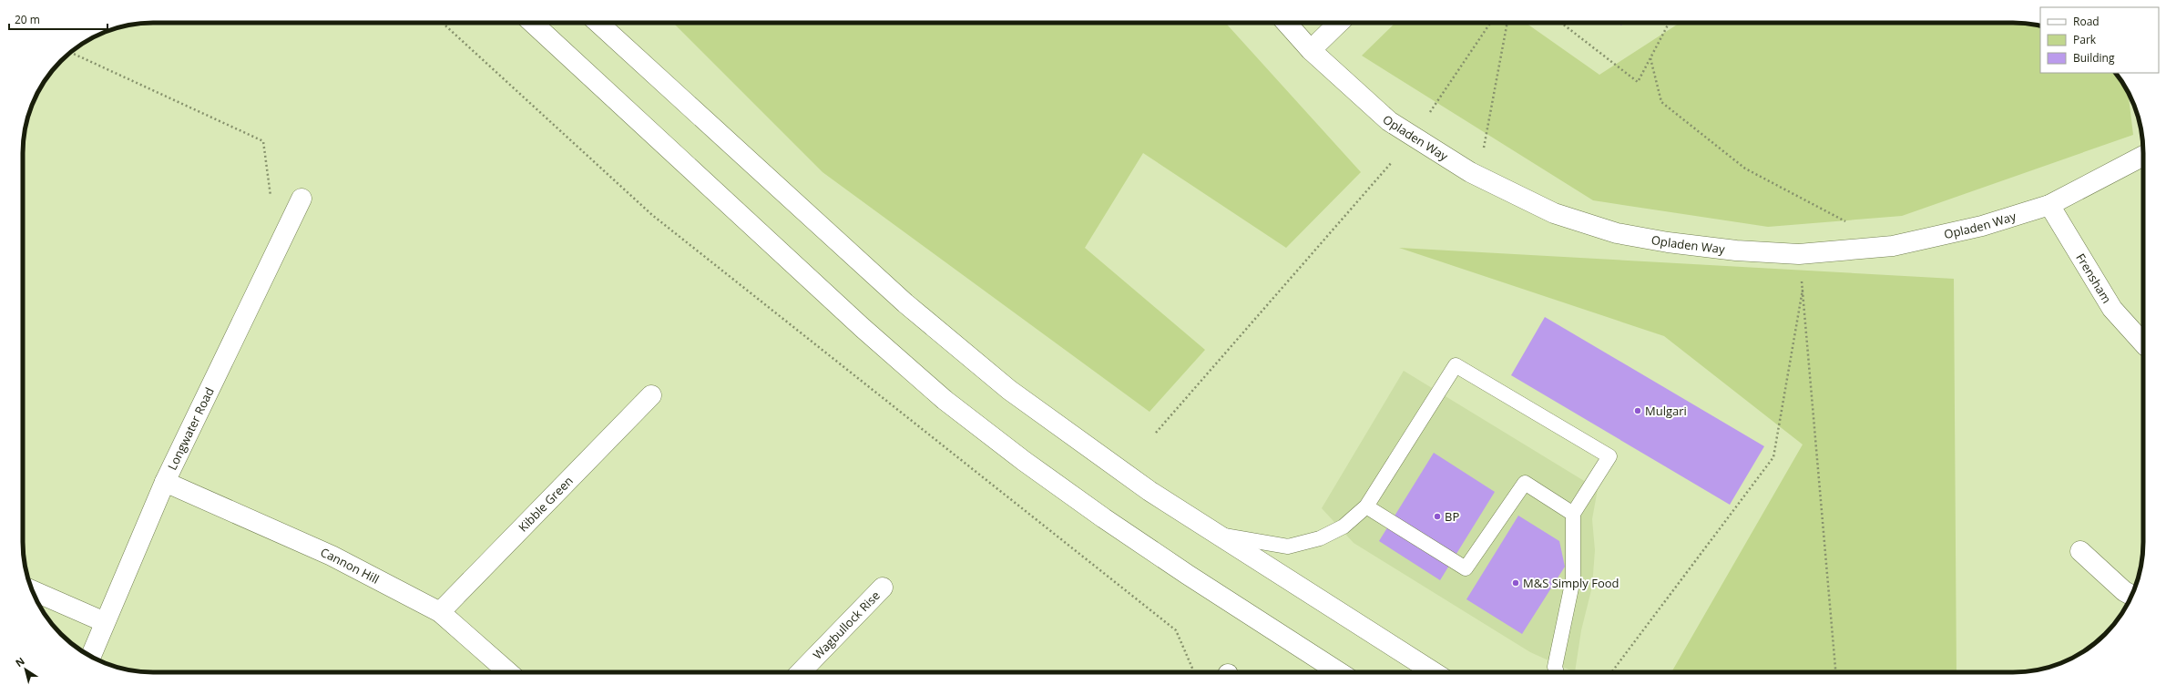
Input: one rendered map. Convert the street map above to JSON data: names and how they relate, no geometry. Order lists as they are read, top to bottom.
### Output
{
  "streets": {
    "main road": [
      "Opladen Way",
      "Frensham",
      "Longwater Road",
      "Kibble Green",
      "Cannon Hill",
      "Wagbullock Rise"
    ]
  },
  "crossings": [
    ["Opladen Way", "Frensham"],
    ["Longwater Road", "Cannon Hill"],
    ["Kibble Green", "Cannon Hill"]
  ],
  "places": ["Mulgari", "BP", "M&S Simply Food"],
  "legend": ["Road", "Park", "Building"],
  "scale_bar": "20 m",
  "north": "top left"
}
